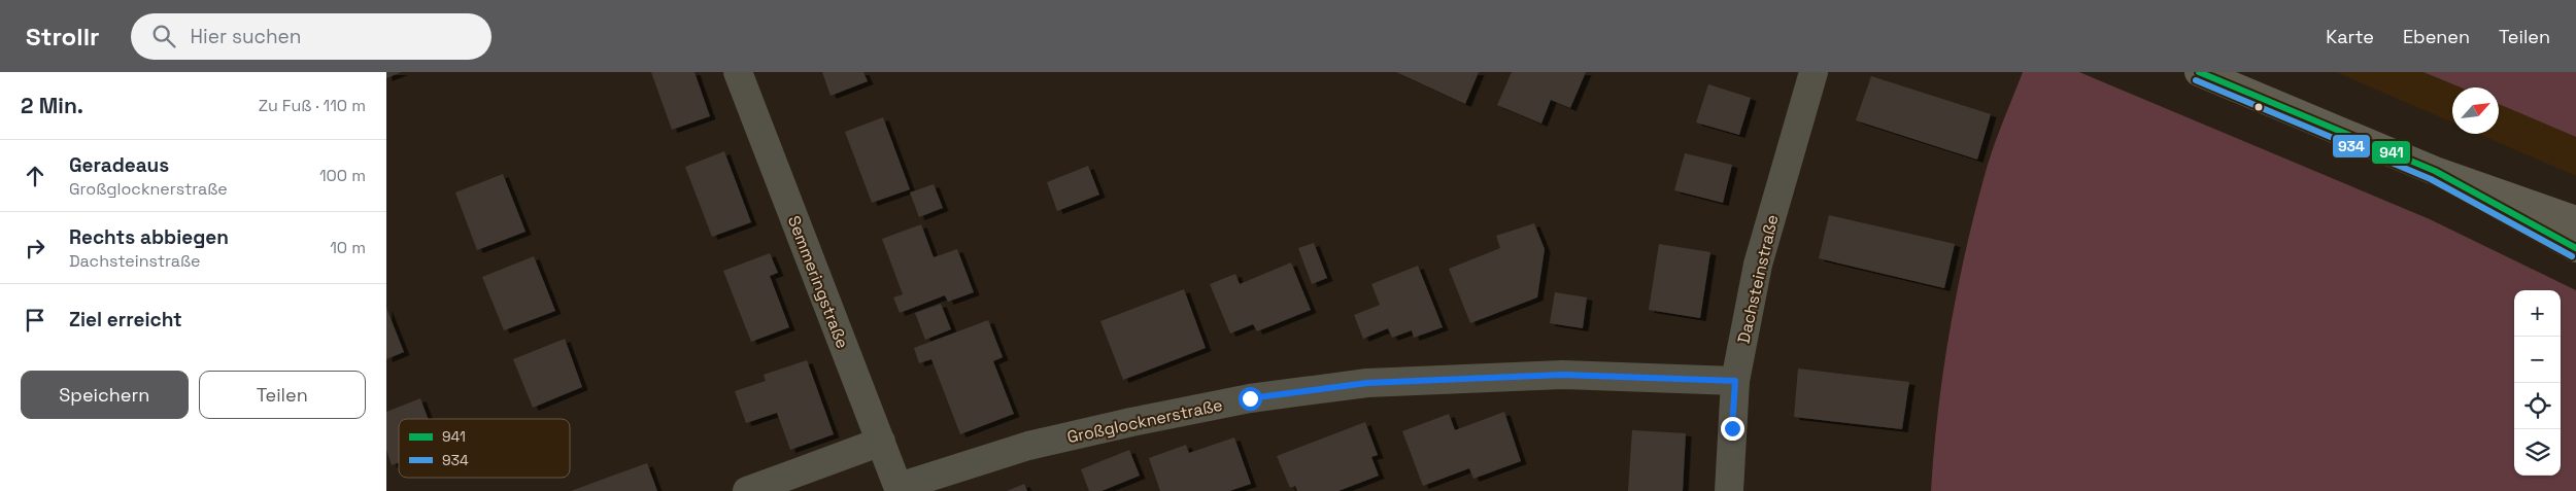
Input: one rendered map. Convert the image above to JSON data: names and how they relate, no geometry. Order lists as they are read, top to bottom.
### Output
{
  "streets": {
    "street": ["Dachsteinstraße", "Semmeringstraße", "Großglocknerstraße"]
  },
  "crossings": [
    ["Dachsteinstraße", "Großglocknerstraße"],
    ["Semmeringstraße", "Großglocknerstraße"]
  ],
  "lines": ["transit line 941", "transit line 934"],
  "legend": ["941", "934"],
  "north": "top right",
  "page": {
    "header": "Strollr",
    "search": "Hier suchen",
    "nav": ["Karte", "Ebenen", "Teilen"],
    "heading": ["2 Min.", "Zu Fuß · 110 m"],
    "list": [
      ["Geradeaus", "Großglocknerstraße", "100 m"],
      ["Rechts abbiegen", "Dachsteinstraße", "10 m"],
      "Ziel erreicht"
    ],
    "map_buttons": ["+", "−"],
    "buttons": ["Speichern", "Teilen"]
  }
}
